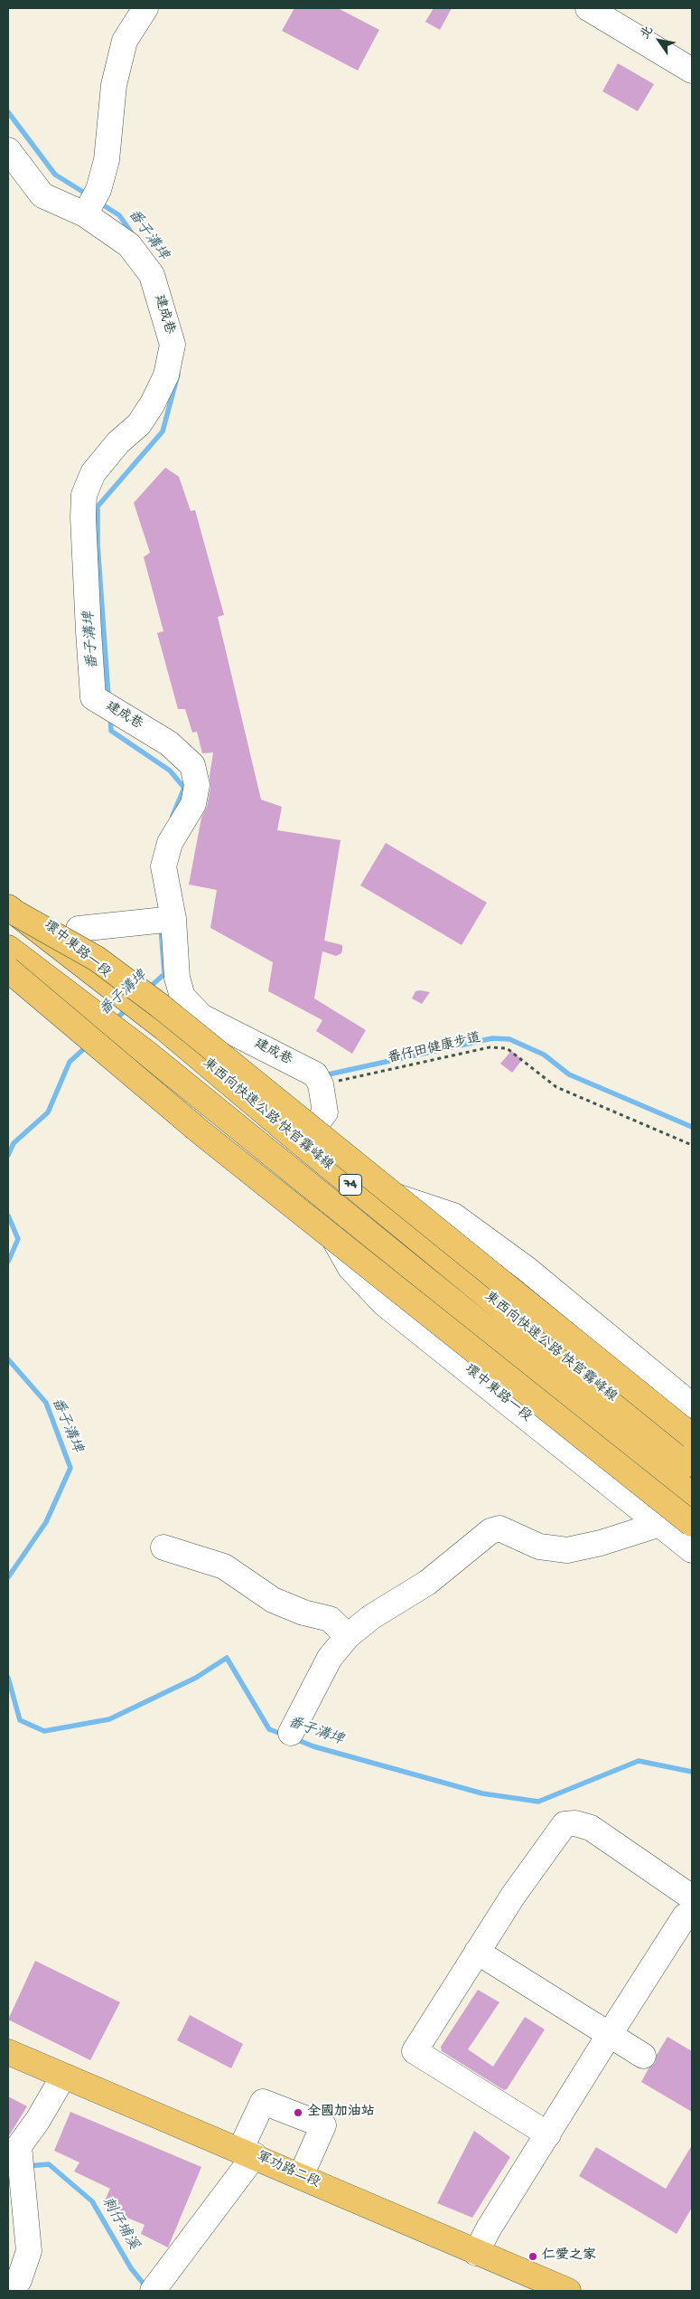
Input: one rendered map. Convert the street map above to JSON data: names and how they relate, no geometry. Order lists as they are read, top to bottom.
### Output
{
  "streets": {
    "main road": ["東西向快速公路 快官霧峰線", "74", "軍功路二段"],
    "street": ["建成巷", "環中東路一段"],
    "path": ["番仔田健康步道"]
  },
  "crossings": [
    ["建成巷", "番仔田健康步道"],
    ["環中東路一段", "東西向快速公路 快官霧峰線"],
    ["環中東路一段", "74"],
    ["東西向快速公路 快官霧峰線", "74"]
  ],
  "water": ["番子溝埤", "刺仔埔溪"],
  "places": ["全國加油站", "仁愛之家"],
  "north": "top left"
}
